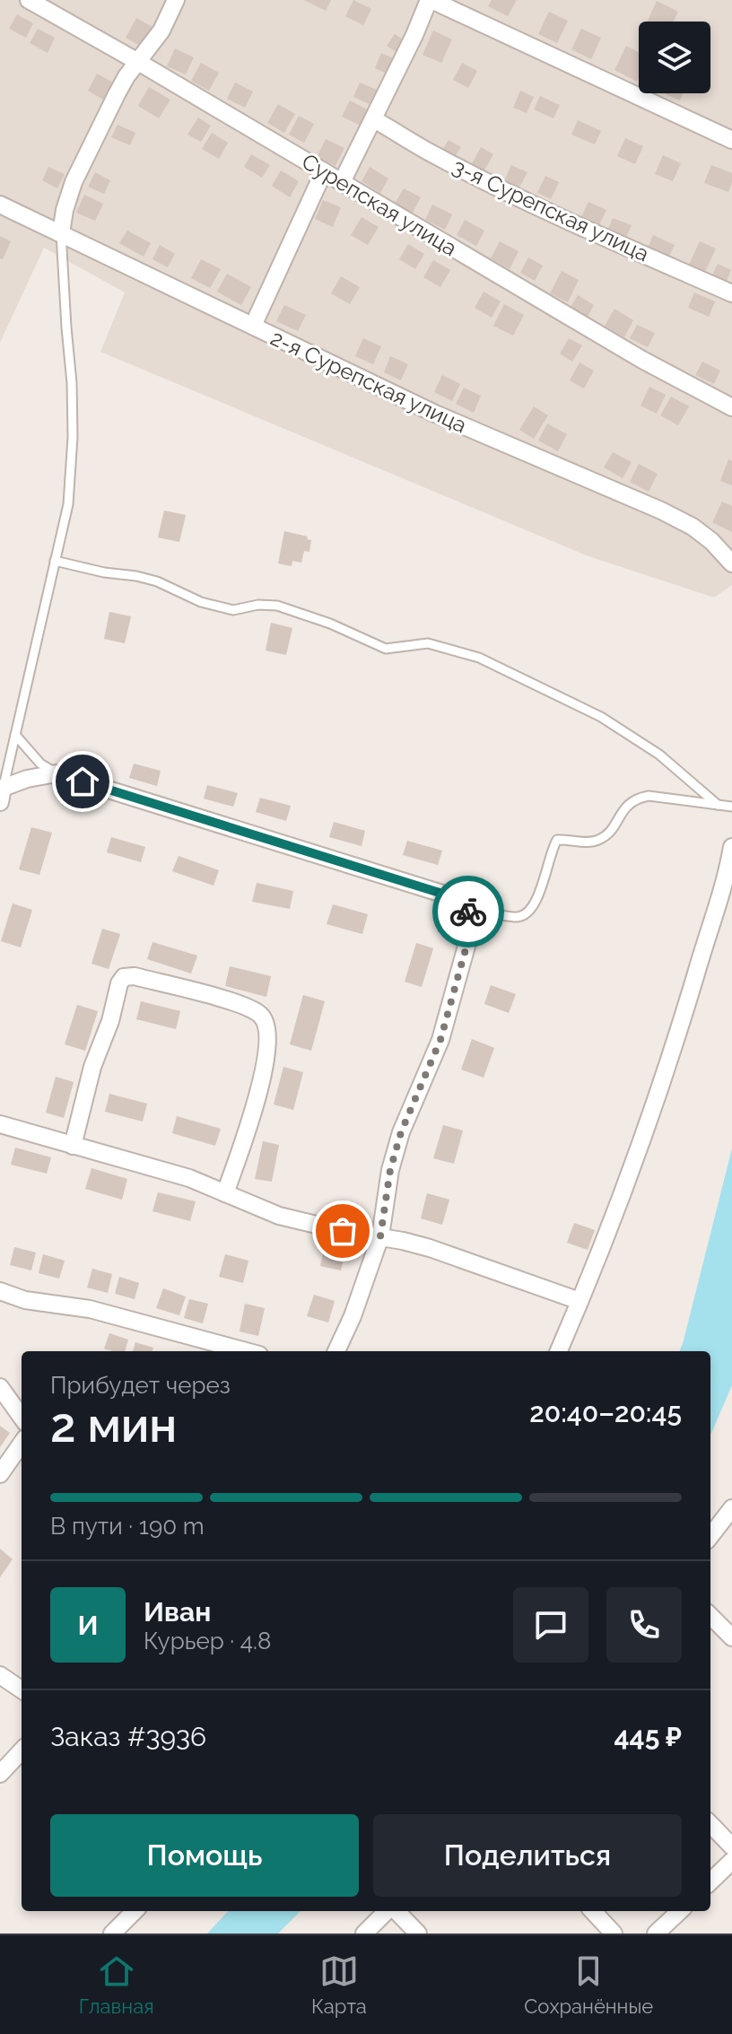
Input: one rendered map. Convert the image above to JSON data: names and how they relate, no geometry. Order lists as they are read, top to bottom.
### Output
{
  "streets": {
    "street": ["Сурепская улица", "3-я Сурепская улица", "2-я Сурепская улица"]
  },
  "page": {
    "heading": ["2 мин", "Прибудет через", "20:40–20:45"],
    "panel": [
      "Иван",
      "Курьер · 4.8",
      "Заказ #3936",
      "445 ₽"
    ],
    "bar": "В пути · 190 m",
    "round": "И",
    "buttons": ["Помощь", "Поделиться"],
    "tabs": ["Главная", "Карта", "Сохранённые"]
  }
}
